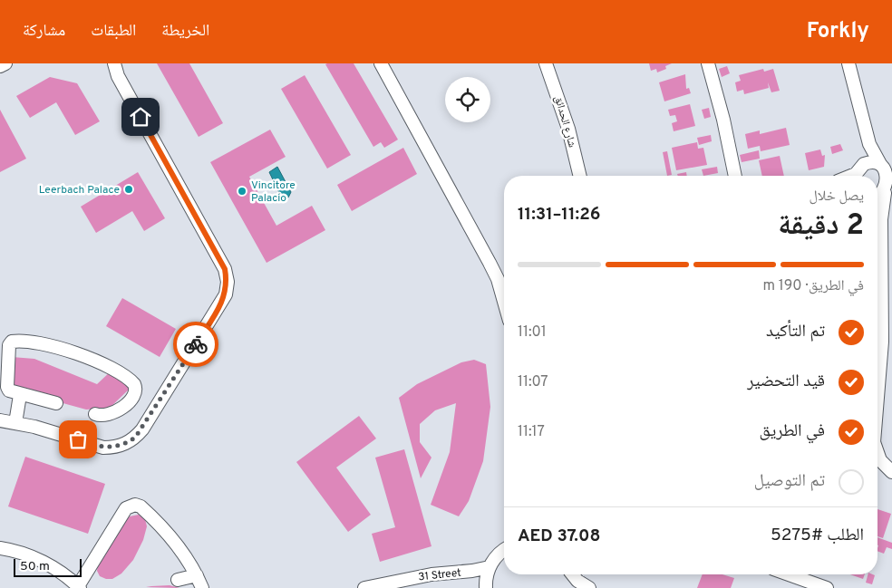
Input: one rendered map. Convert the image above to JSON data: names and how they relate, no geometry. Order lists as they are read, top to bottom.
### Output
{
  "streets": {
    "street": ["شارع الحدائق", "31 Street"]
  },
  "places": ["Leerbach Palace", "Vincitore Palacio"],
  "scale_bar": "50 m",
  "page": {
    "header": "Forkly",
    "nav": ["الخريطة", "الطبقات", "مشاركة"],
    "heading": ["2 دقيقة", "يصل خلال", "11:26–11:31"],
    "panel": ["الطلب #5275", "AED 37.08"],
    "bar": "في الطريق · 190 m",
    "list": [
      ["تم التأكيد", "11:01"],
      ["قيد التحضير", "11:07"],
      ["في الطريق", "11:17"],
      "تم التوصيل"
    ],
    "scale": "50 m"
  }
}
